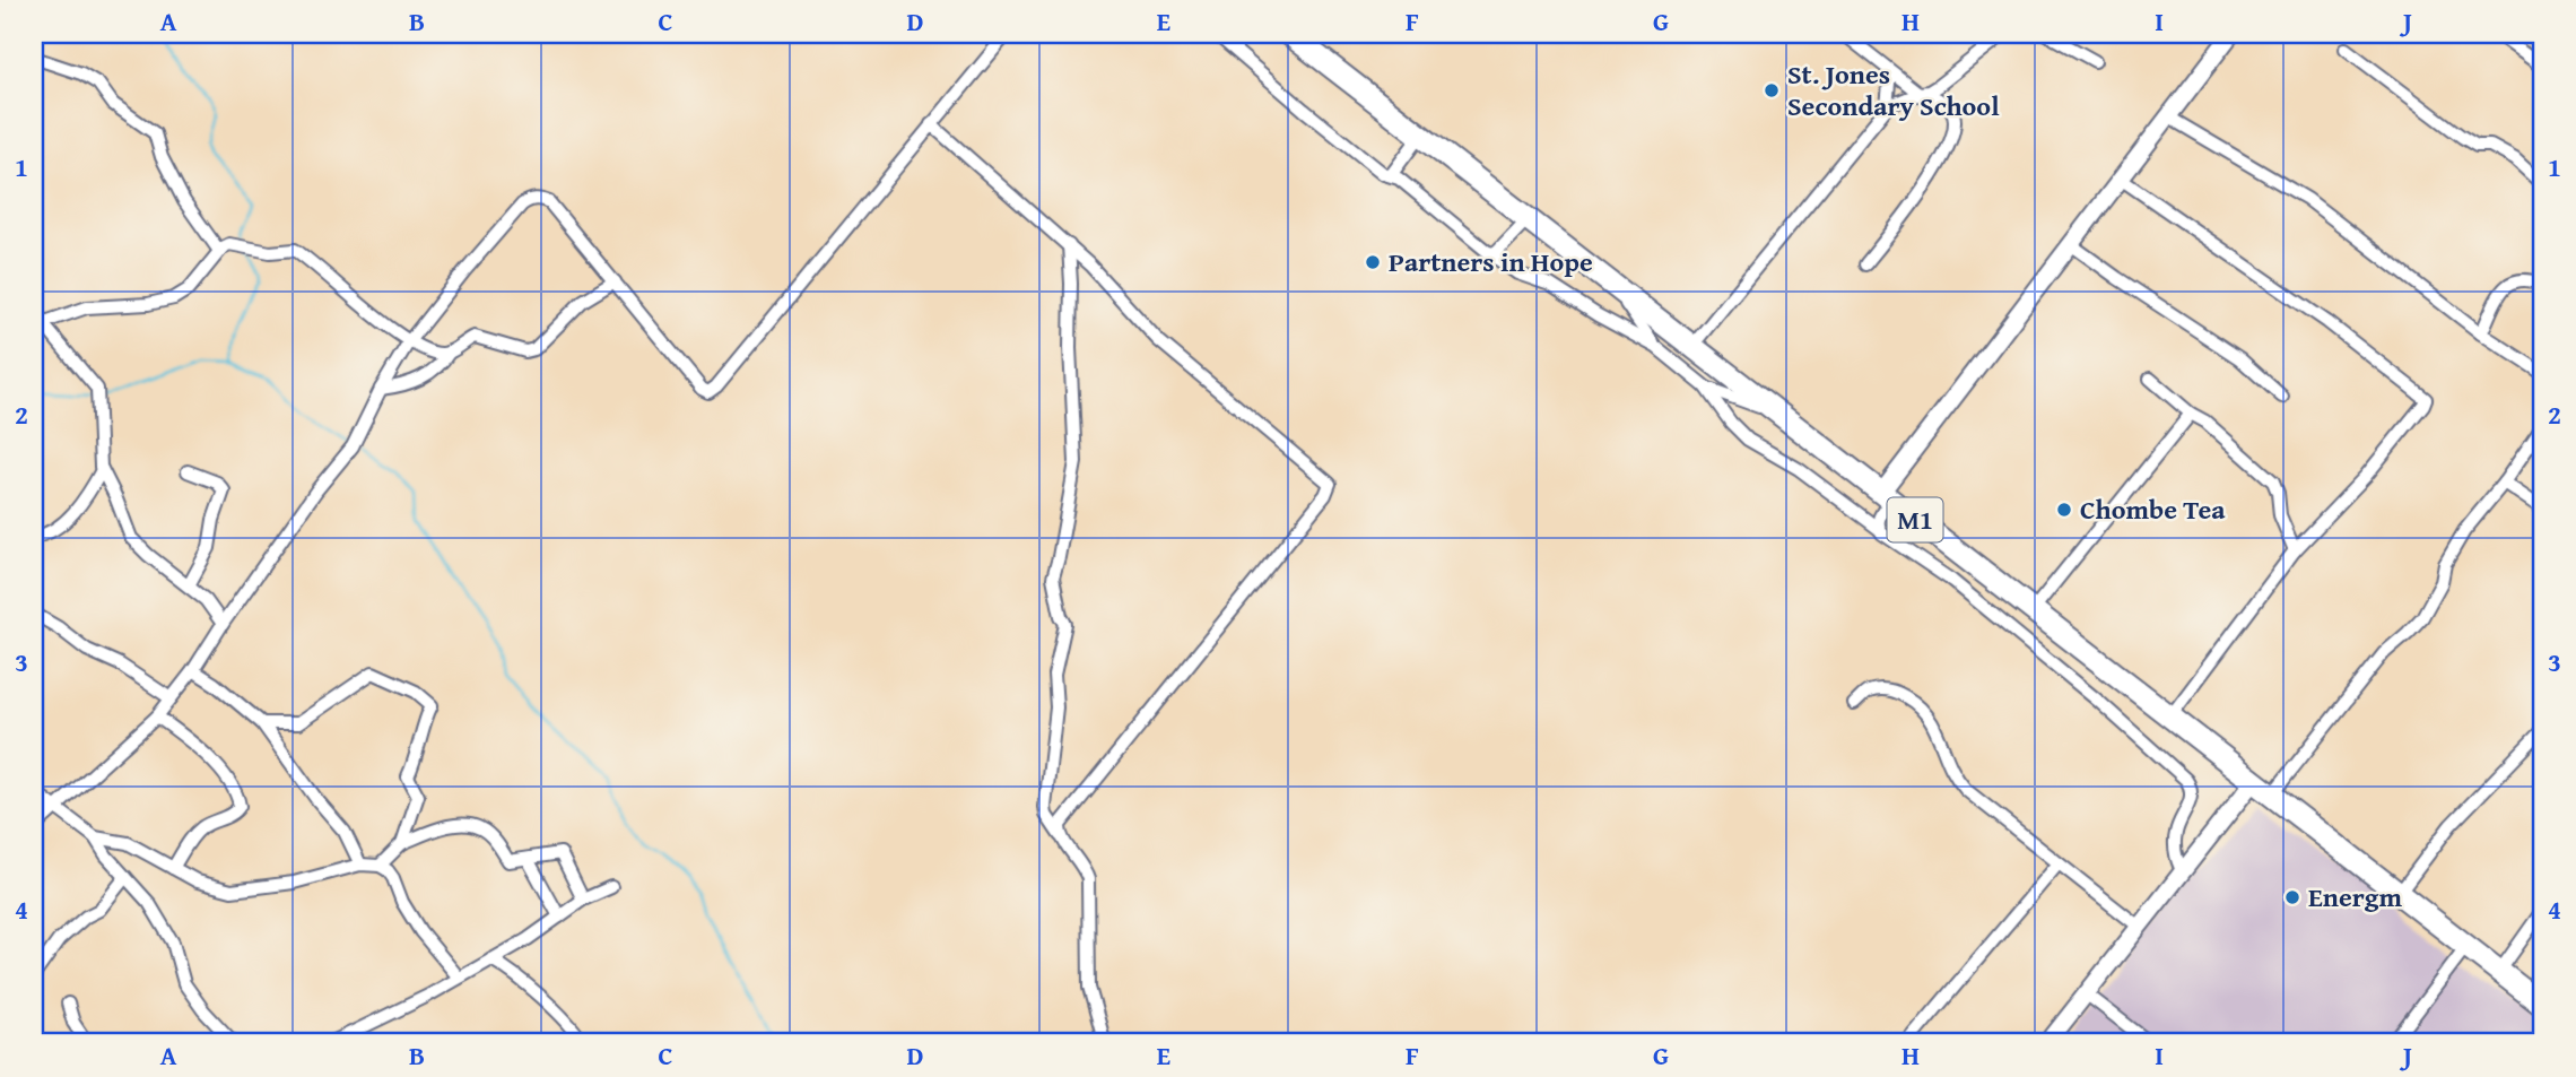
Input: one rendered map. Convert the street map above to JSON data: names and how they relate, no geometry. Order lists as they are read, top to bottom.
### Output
{
  "streets": {
    "highway": ["M1"]
  },
  "places": [
    "St. Jones Secondary School",
    "Partners in Hope",
    "Chombe Tea",
    "Energm"
  ],
  "grid": {
    "columns": [
      "A",
      "B",
      "C",
      "D",
      "E",
      "F",
      "G",
      "H",
      "I",
      "J"
    ],
    "rows": [
      "1",
      "2",
      "3",
      "4"
    ]
  }
}
